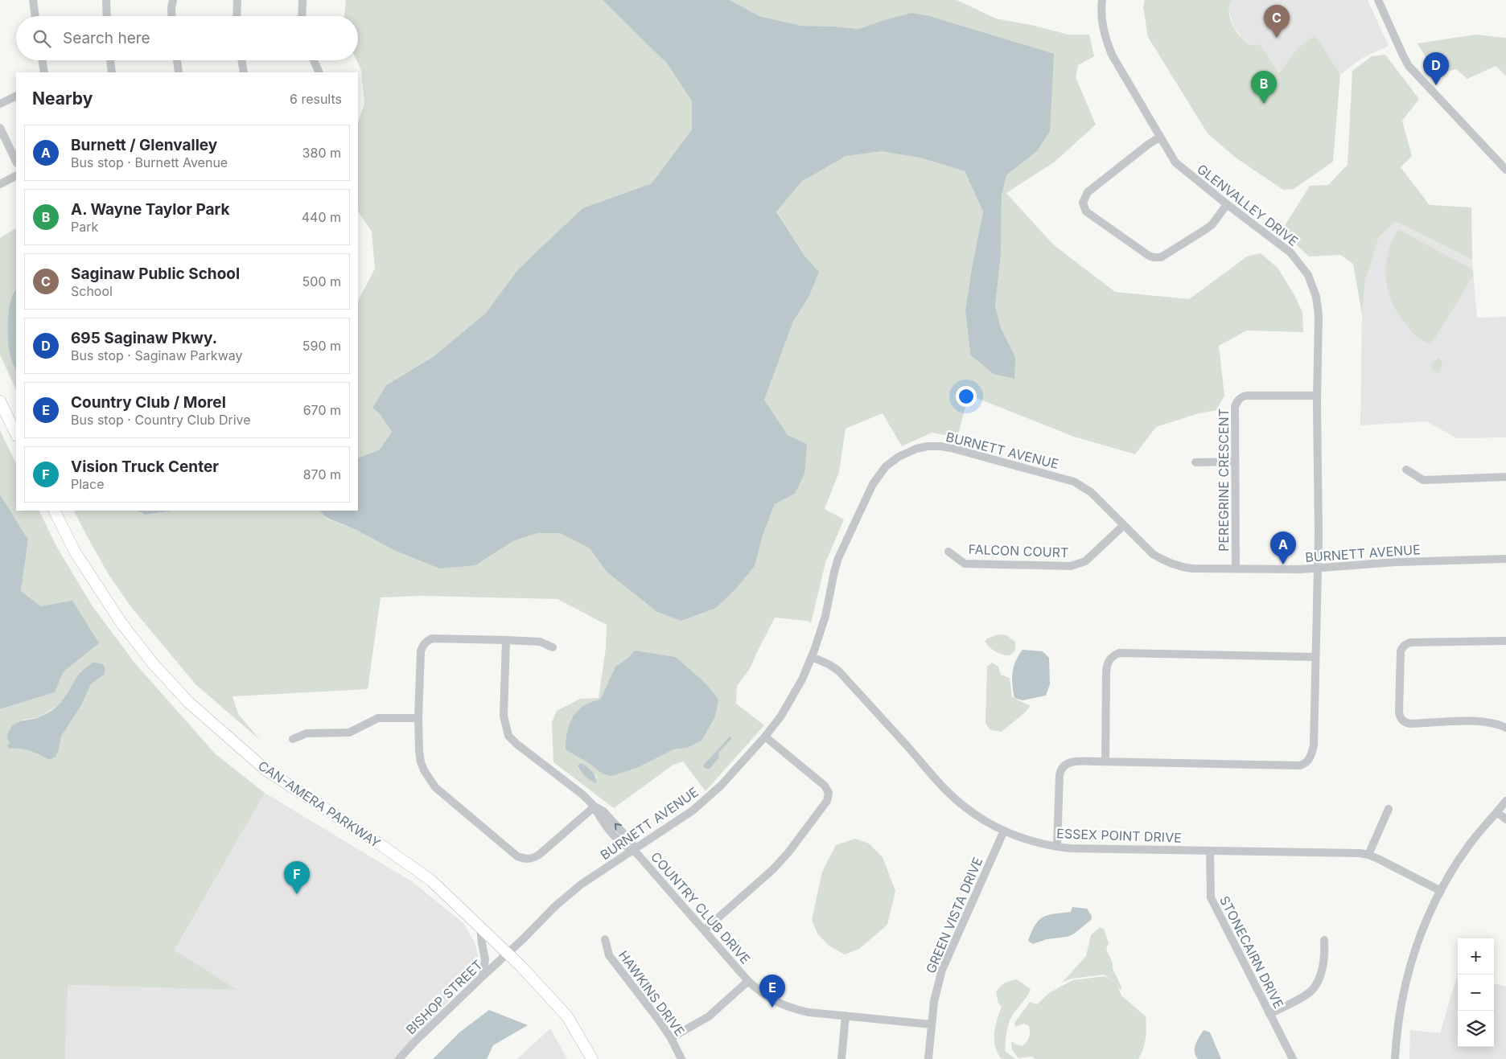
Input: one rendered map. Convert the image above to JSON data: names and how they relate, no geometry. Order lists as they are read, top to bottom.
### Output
{
  "streets": {
    "main road": ["CAN-AMERA PARKWAY"],
    "street": [
      "GLENVALLEY DRIVE",
      "BURNETT AVENUE",
      "PEREGRINE CRESCENT",
      "FALCON COURT",
      "ESSEX POINT DRIVE",
      "COUNTRY CLUB DRIVE",
      "GREEN VISTA DRIVE",
      "STONECAIRN DRIVE",
      "HAWKINS DRIVE",
      "BISHOP STREET"
    ]
  },
  "crossings": [
    ["GLENVALLEY DRIVE", "BURNETT AVENUE"],
    ["GLENVALLEY DRIVE", "PEREGRINE CRESCENT"],
    ["BURNETT AVENUE", "PEREGRINE CRESCENT"],
    ["BURNETT AVENUE", "FALCON COURT"],
    ["BURNETT AVENUE", "CAN-AMERA PARKWAY"],
    ["BURNETT AVENUE", "ESSEX POINT DRIVE"],
    ["BURNETT AVENUE", "COUNTRY CLUB DRIVE"],
    ["BURNETT AVENUE", "BISHOP STREET"],
    ["CAN-AMERA PARKWAY", "BISHOP STREET"],
    ["ESSEX POINT DRIVE", "GREEN VISTA DRIVE"],
    ["ESSEX POINT DRIVE", "STONECAIRN DRIVE"],
    ["COUNTRY CLUB DRIVE", "GREEN VISTA DRIVE"]
  ],
  "page": {
    "pins": [
      "C",
      "D",
      "B",
      "A",
      "F",
      "E"
    ],
    "search": "Search here",
    "heading": ["Nearby", "6 results"],
    "list": [
      {
        "mark": "A",
        "name": "Burnett / Glenvalley",
        "note": "Bus stop · Burnett Avenue",
        "value": "380 m"
      },
      {
        "mark": "B",
        "name": "A. Wayne Taylor Park",
        "note": "Park",
        "value": "440 m"
      },
      {
        "mark": "C",
        "name": "Saginaw Public School",
        "note": "School",
        "value": "500 m"
      },
      {
        "mark": "D",
        "name": "695 Saginaw Pkwy.",
        "note": "Bus stop · Saginaw Parkway",
        "value": "590 m"
      },
      {
        "mark": "E",
        "name": "Country Club / Morel",
        "note": "Bus stop · Country Club Drive",
        "value": "670 m"
      },
      {
        "mark": "F",
        "name": "Vision Truck Center",
        "note": "Place",
        "value": "870 m"
      }
    ],
    "map_buttons": ["+", "−"]
  }
}
